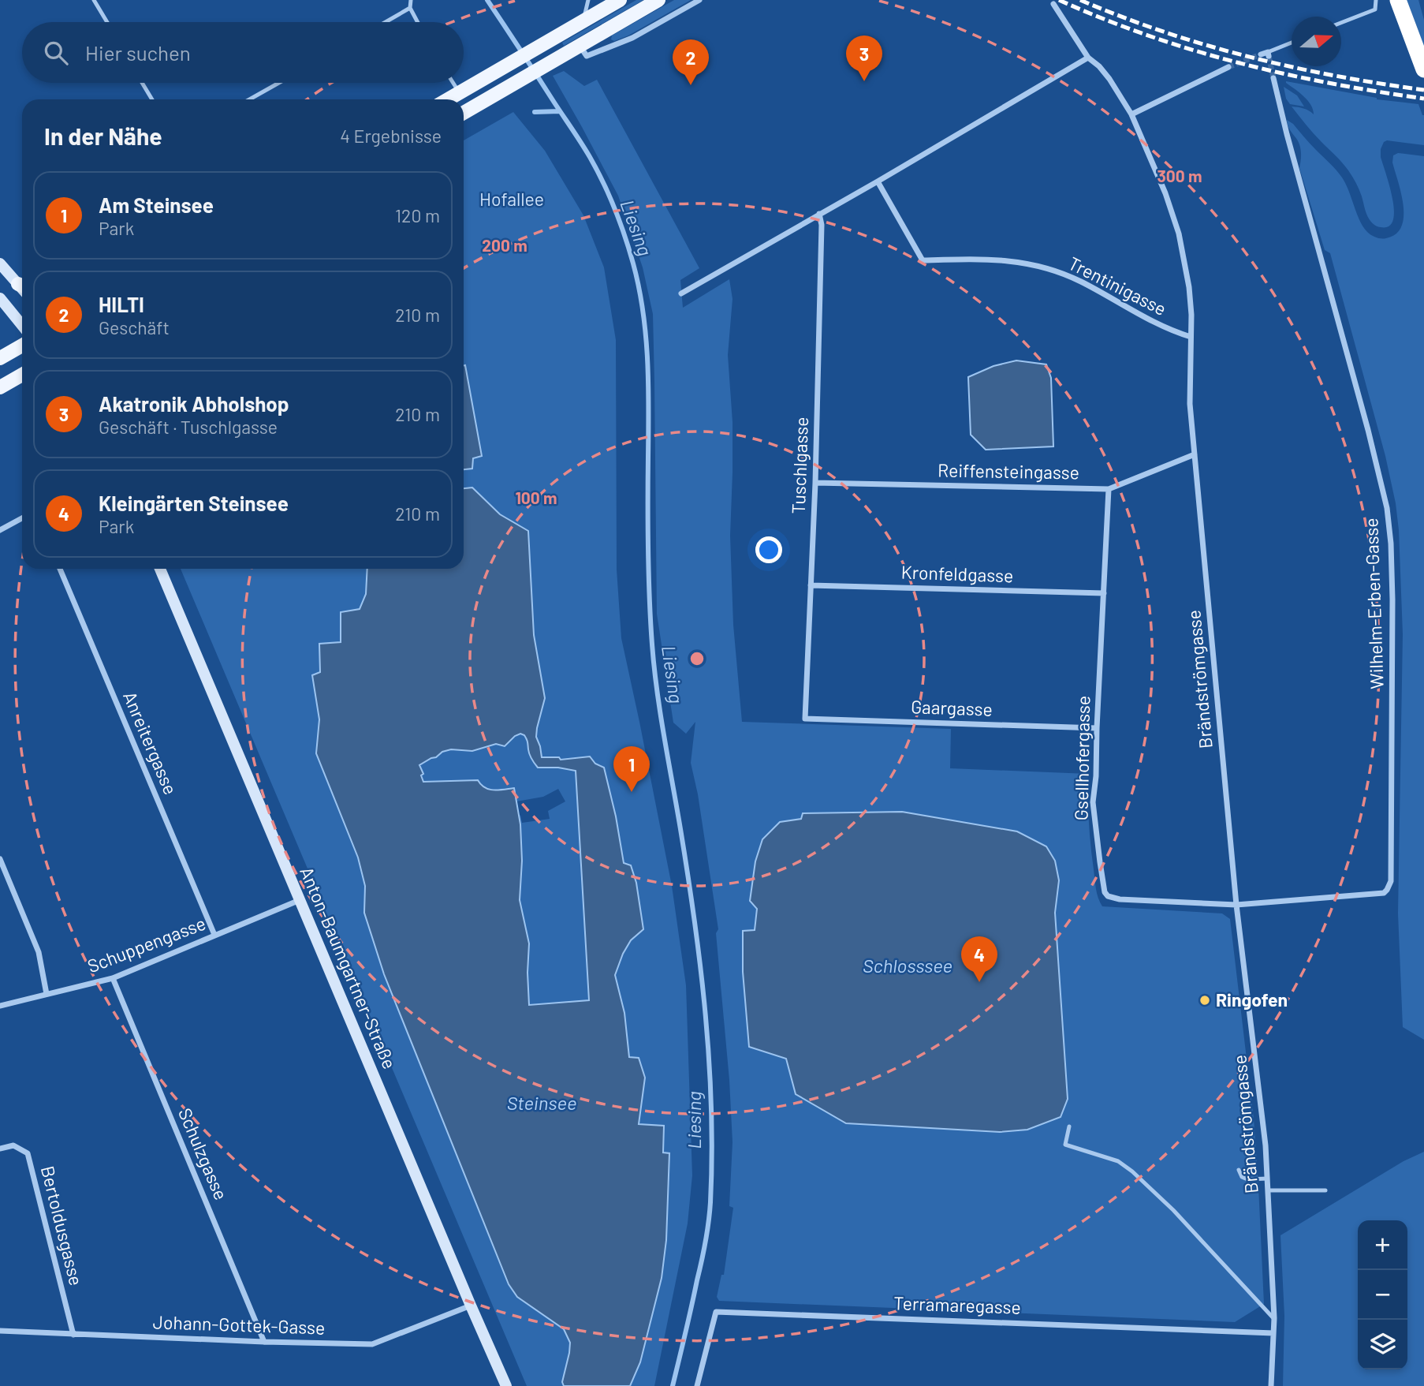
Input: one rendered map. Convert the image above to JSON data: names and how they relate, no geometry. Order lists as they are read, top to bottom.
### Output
{
  "streets": {
    "main road": ["Anton-Baumgartner-Straße"],
    "street": [
      "Trentinigasse",
      "Tuschlgasse",
      "Reiffensteingasse",
      "Kronfeldgasse",
      "Wilhelm-Erben-Gasse",
      "Brändströmgasse",
      "Gaargasse",
      "Anreitergasse",
      "Gsellhofergasse",
      "Schuppengasse",
      "Schulzgasse",
      "Bertoldusgasse",
      "Terramaregasse",
      "Johann-Gottek-Gasse"
    ]
  },
  "crossings": [
    ["Trentinigasse", "Brändströmgasse"],
    ["Tuschlgasse", "Reiffensteingasse"],
    ["Tuschlgasse", "Kronfeldgasse"],
    ["Tuschlgasse", "Gaargasse"],
    ["Reiffensteingasse", "Brändströmgasse"],
    ["Reiffensteingasse", "Gsellhofergasse"],
    ["Kronfeldgasse", "Gsellhofergasse"],
    ["Wilhelm-Erben-Gasse", "Brändströmgasse"],
    ["Wilhelm-Erben-Gasse", "Gsellhofergasse"],
    ["Brändströmgasse", "Gsellhofergasse"],
    ["Brändströmgasse", "Terramaregasse"],
    ["Gaargasse", "Gsellhofergasse"],
    ["Anreitergasse", "Schuppengasse"],
    ["Schuppengasse", "Anton-Baumgartner-Straße"],
    ["Schuppengasse", "Schulzgasse"],
    ["Anton-Baumgartner-Straße", "Johann-Gottek-Gasse"],
    ["Schulzgasse", "Johann-Gottek-Gasse"],
    ["Bertoldusgasse", "Johann-Gottek-Gasse"]
  ],
  "water": ["Liesing", "Schlosssee", "Steinsee"],
  "parks": ["Hofallee"],
  "places": ["Ringofen"],
  "north": "right",
  "page": {
    "search": "Hier suchen",
    "pins": [
      "3",
      "2",
      "1",
      "4"
    ],
    "heading": ["In der Nähe", "4 Ergebnisse"],
    "list": [
      {
        "mark": "1",
        "name": "Am Steinsee",
        "note": "Park",
        "value": "120 m"
      },
      {
        "mark": "2",
        "name": "HILTI",
        "note": "Geschäft",
        "value": "210 m"
      },
      {
        "mark": "3",
        "name": "Akatronik Abholshop",
        "note": "Geschäft · Tuschlgasse",
        "value": "210 m"
      },
      {
        "mark": "4",
        "name": "Kleingärten Steinsee",
        "note": "Park",
        "value": "210 m"
      }
    ],
    "map_buttons": ["+", "−"]
  },
  "rings": ["300 m", "200 m", "100 m"]
}
